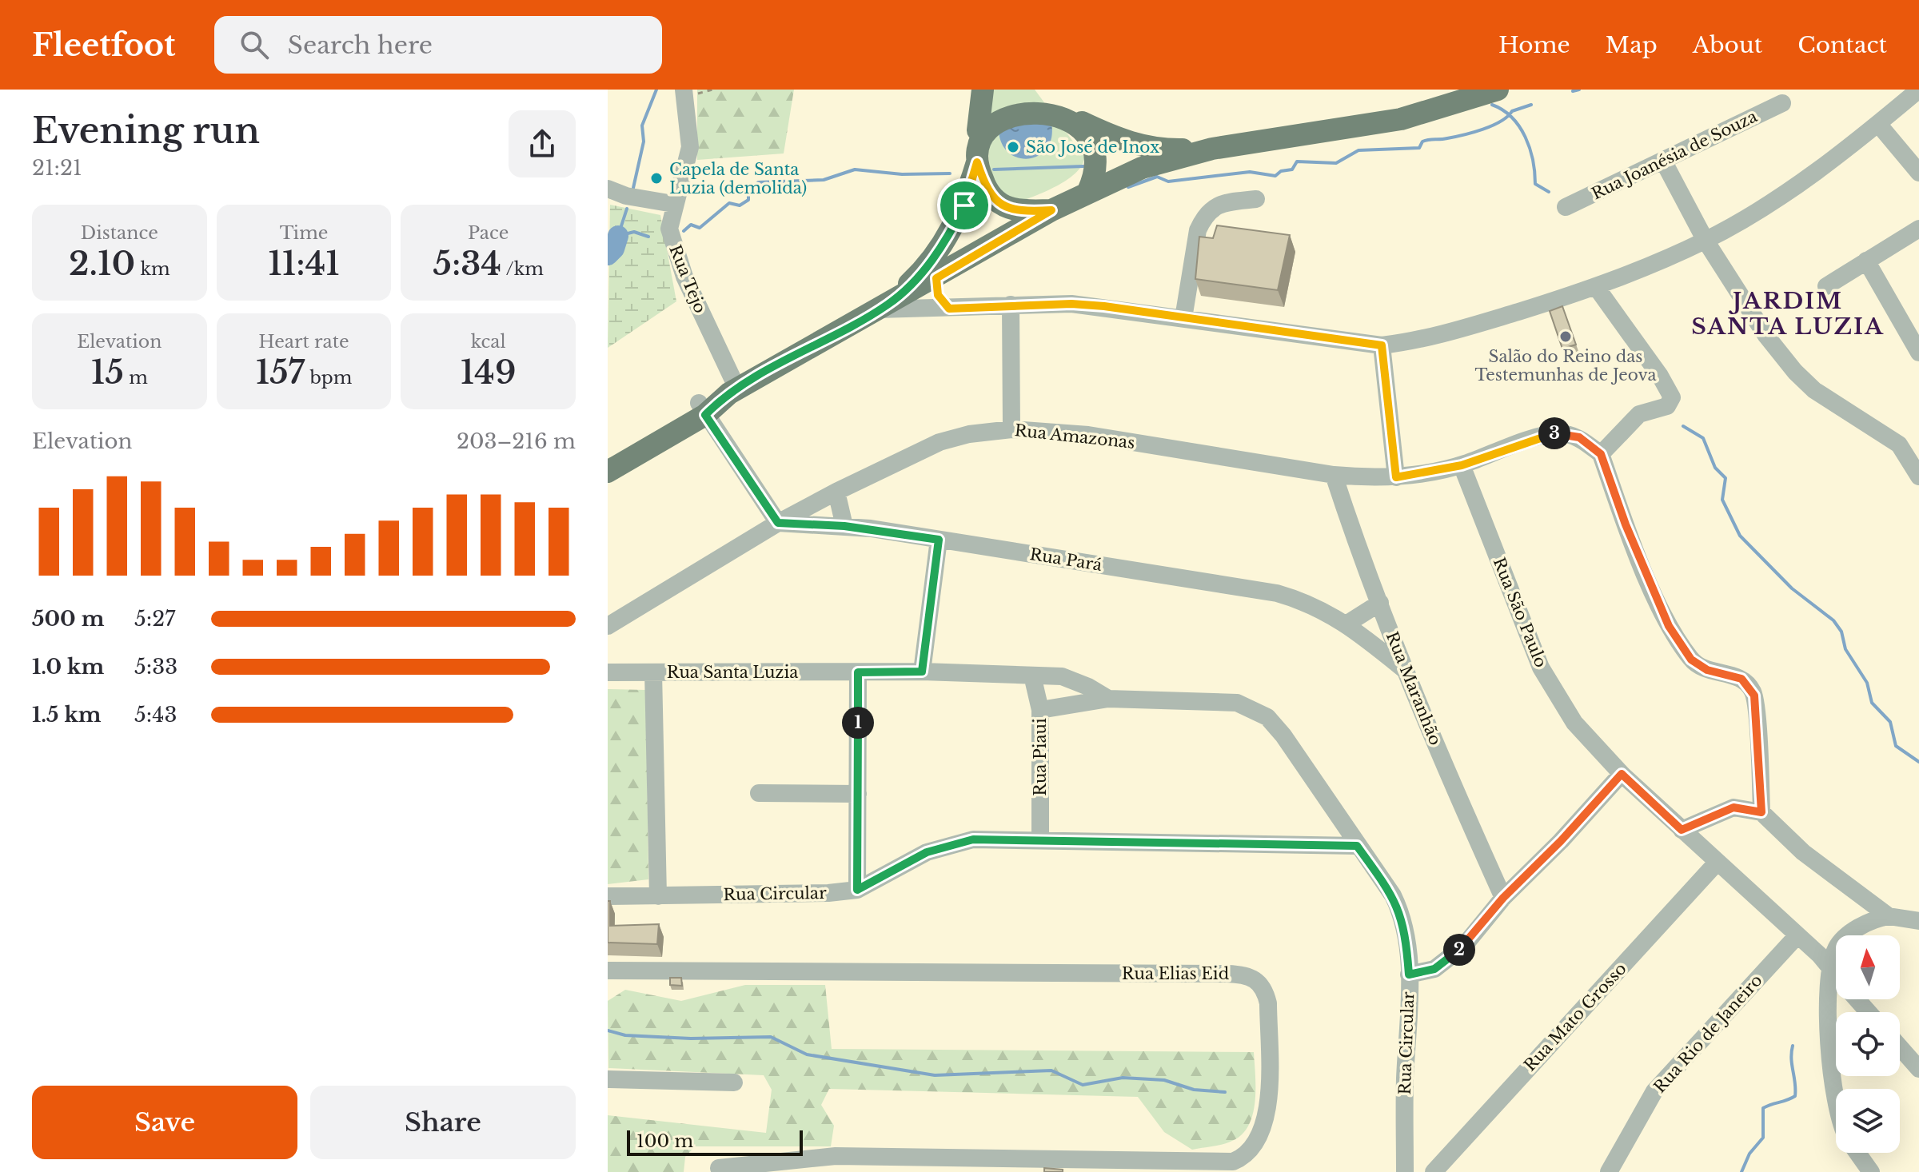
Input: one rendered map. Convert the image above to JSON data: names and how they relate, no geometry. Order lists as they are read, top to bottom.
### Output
{
  "streets": {
    "street": [
      "Rua Joanésia de Souza",
      "Rua Tejo",
      "Rua Amazonas",
      "Rua Pará",
      "Rua São Paulo",
      "Rua Santa Luzia",
      "Rua Maranhão",
      "Rua Piaui",
      "Rua Circular",
      "Rua Elias Eid",
      "Rua Mato Grosso",
      "Rua Rio de Janeiro"
    ]
  },
  "crossings": [
    ["Rua Amazonas", "Rua Pará"],
    ["Rua Amazonas", "Rua São Paulo"],
    ["Rua Amazonas", "Rua Maranhão"],
    ["Rua Pará", "Rua Maranhão"],
    ["Rua São Paulo", "Rua Mato Grosso"],
    ["Rua São Paulo", "Rua Rio de Janeiro"],
    ["Rua Santa Luzia", "Rua Piaui"],
    ["Rua Piaui", "Rua Circular"]
  ],
  "districts": ["JARDIM SANTA LUZIA"],
  "places": ["São José de Inox", "Capela de Santa Luzia (demolida)", "Salão do Reino das Testemunhas de Jeova"],
  "scale_bar": "100 m",
  "north": "top",
  "page": {
    "header": "Fleetfoot",
    "search": "Search here",
    "nav": [
      "Home",
      "Map",
      "About",
      "Contact"
    ],
    "heading": ["Evening run", "21:21"],
    "stats": [
      ["Distance", "2.10 km"],
      ["Time", "11:41"],
      ["Pace", "5:34 /km"],
      ["Elevation", "15 m"],
      ["Heart rate", "157 bpm"],
      ["kcal", "149"]
    ],
    "chart": ["Elevation", "203–216 m"],
    "pins": ["3", "1", "2"],
    "list": [
      {
        "name": "500 m",
        "note": "5:27"
      },
      {
        "name": "1.0 km",
        "note": "5:33"
      },
      {
        "name": "1.5 km",
        "note": "5:43"
      }
    ],
    "buttons": ["Save", "Share"],
    "scale": "100 m"
  }
}
